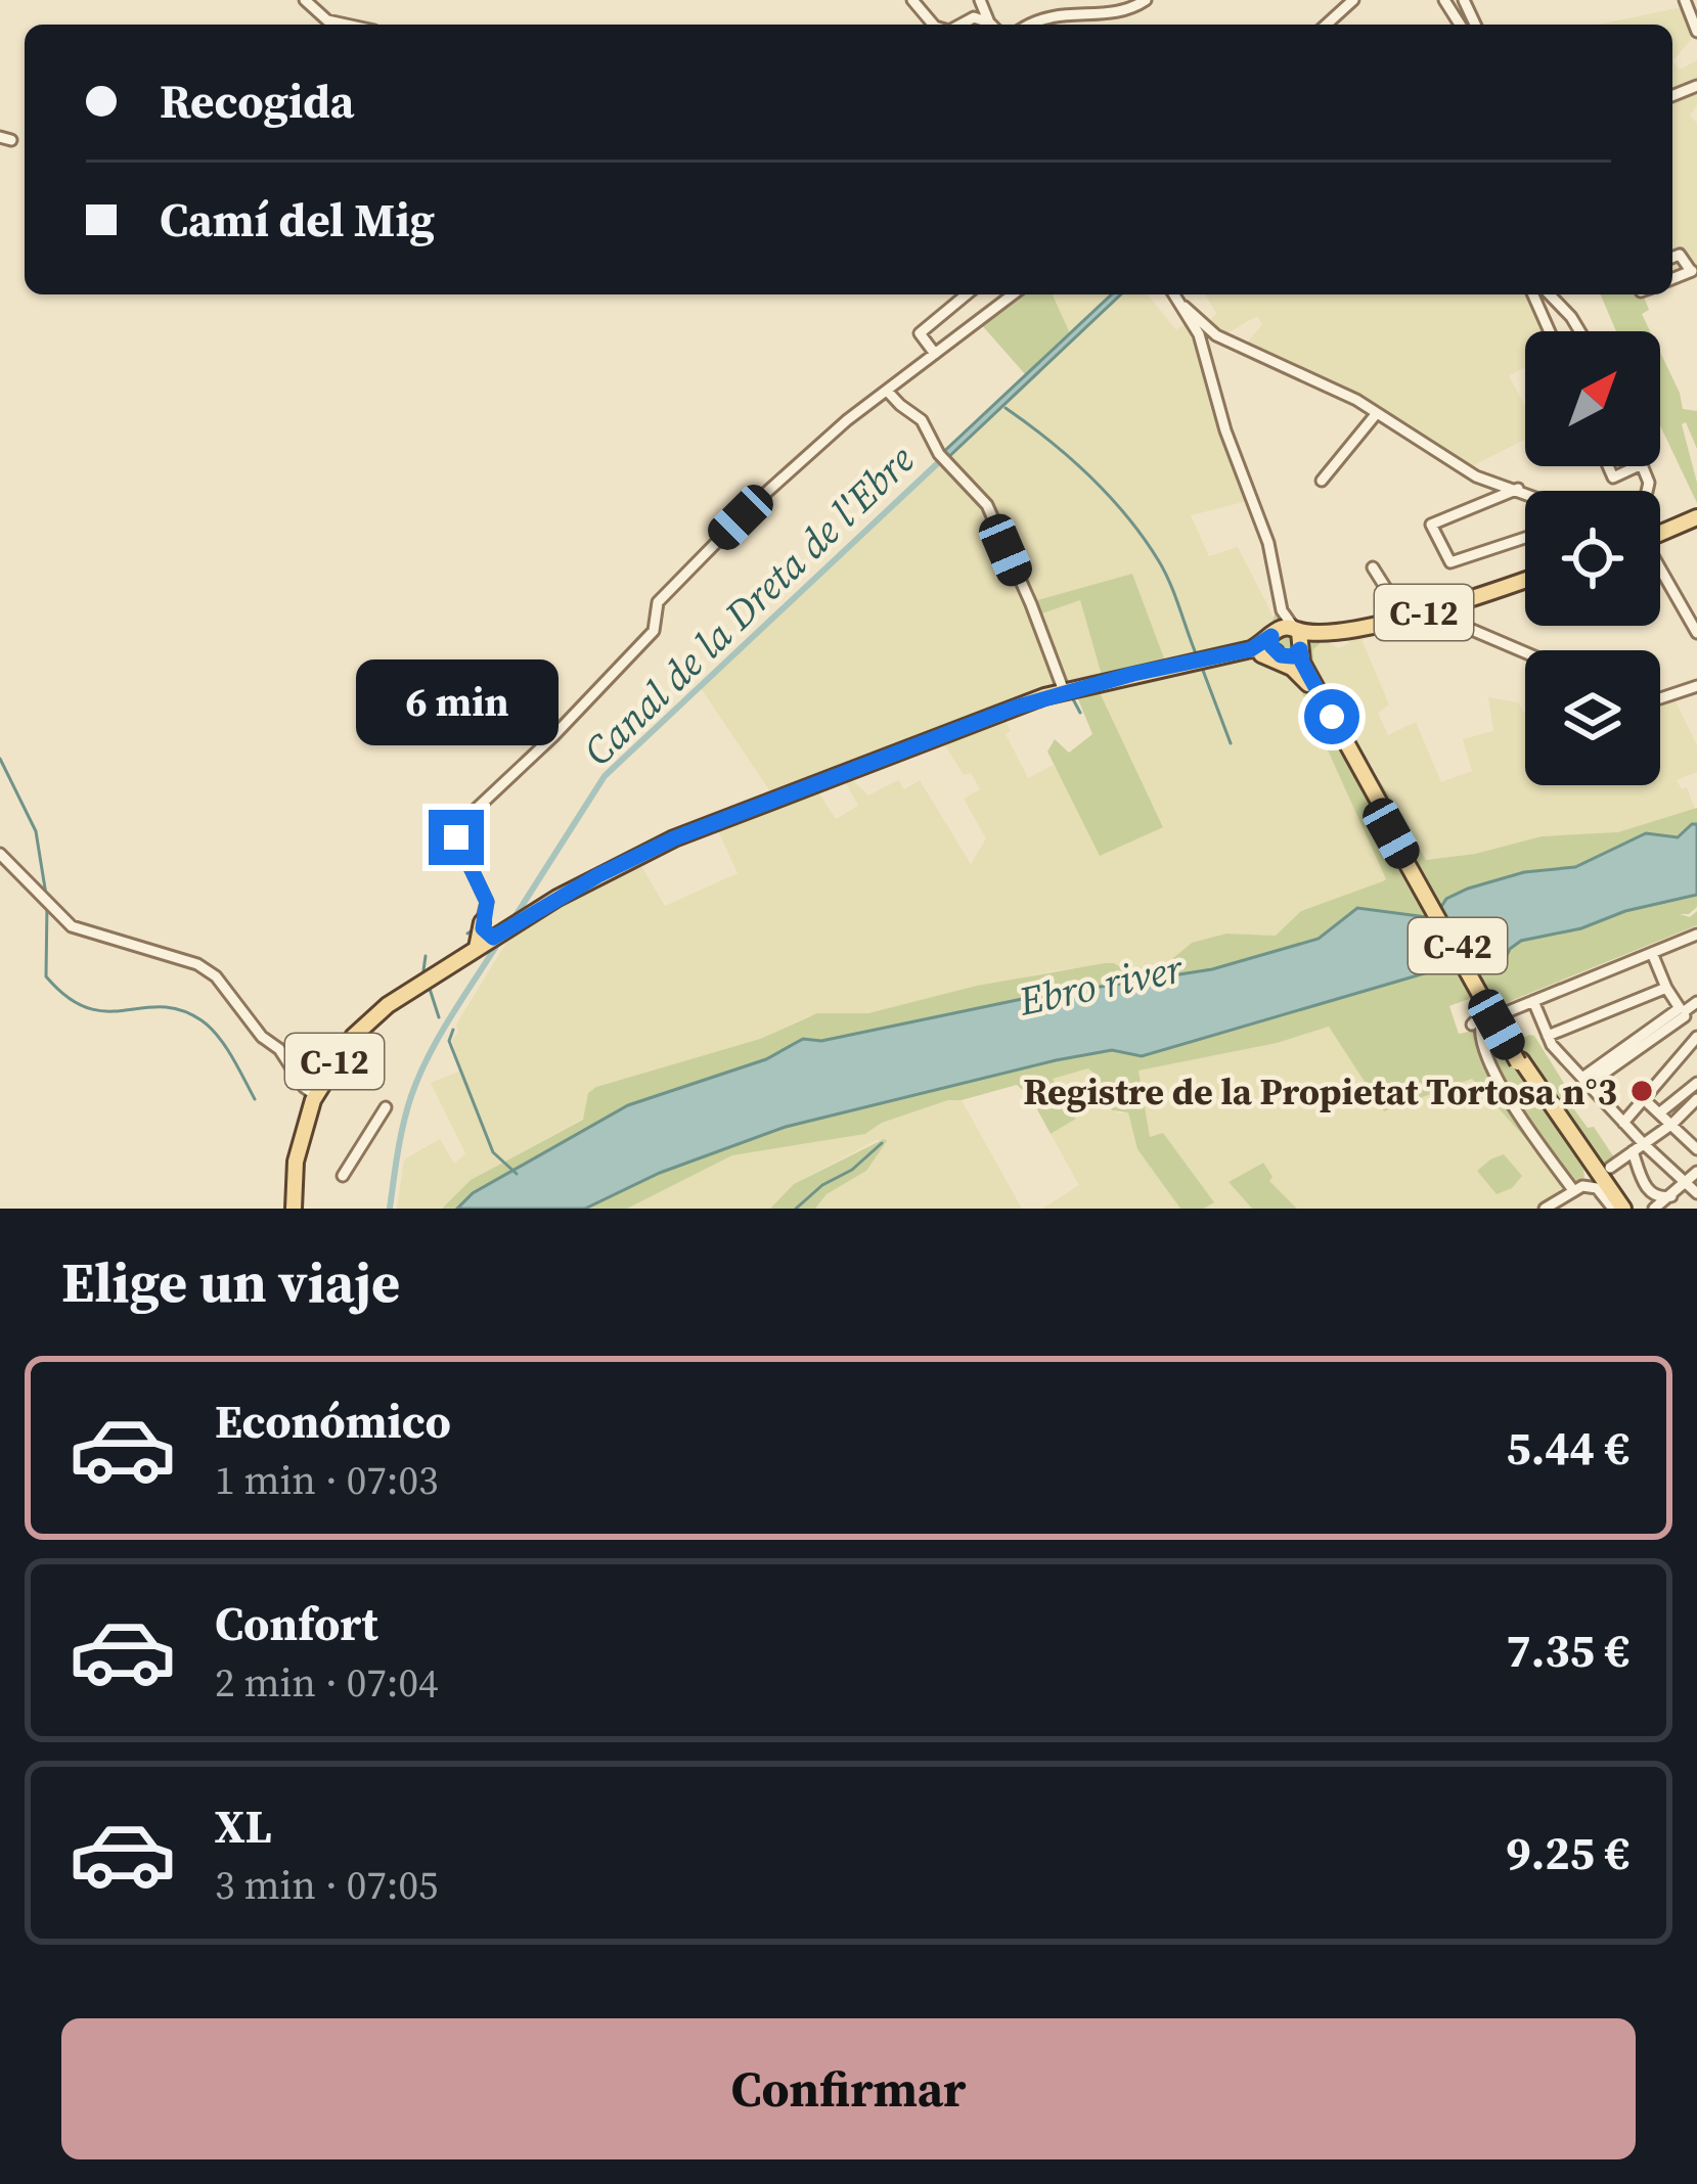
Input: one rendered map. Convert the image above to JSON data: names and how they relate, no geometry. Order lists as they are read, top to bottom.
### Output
{
  "streets": {
    "main road": ["C-12", "C-42"]
  },
  "crossings": [
    ["C-12", "C-42"]
  ],
  "water": ["Canal de la Dreta de l'Ebre", "Ebro river"],
  "places": ["Registre de la Propietat Tortosa n°3"],
  "north": "top right",
  "page": {
    "banner": ["Recogida", "Camí del Mig"],
    "bubble": "6 min",
    "heading": "Elige un viaje",
    "list": [
      {
        "name": "Económico",
        "note": "1 min · 07:03",
        "value": "5.44 €"
      },
      {
        "name": "Confort",
        "note": "2 min · 07:04",
        "value": "7.35 €"
      },
      {
        "name": "XL",
        "note": "3 min · 07:05",
        "value": "9.25 €"
      }
    ],
    "buttons": "Confirmar"
  }
}
